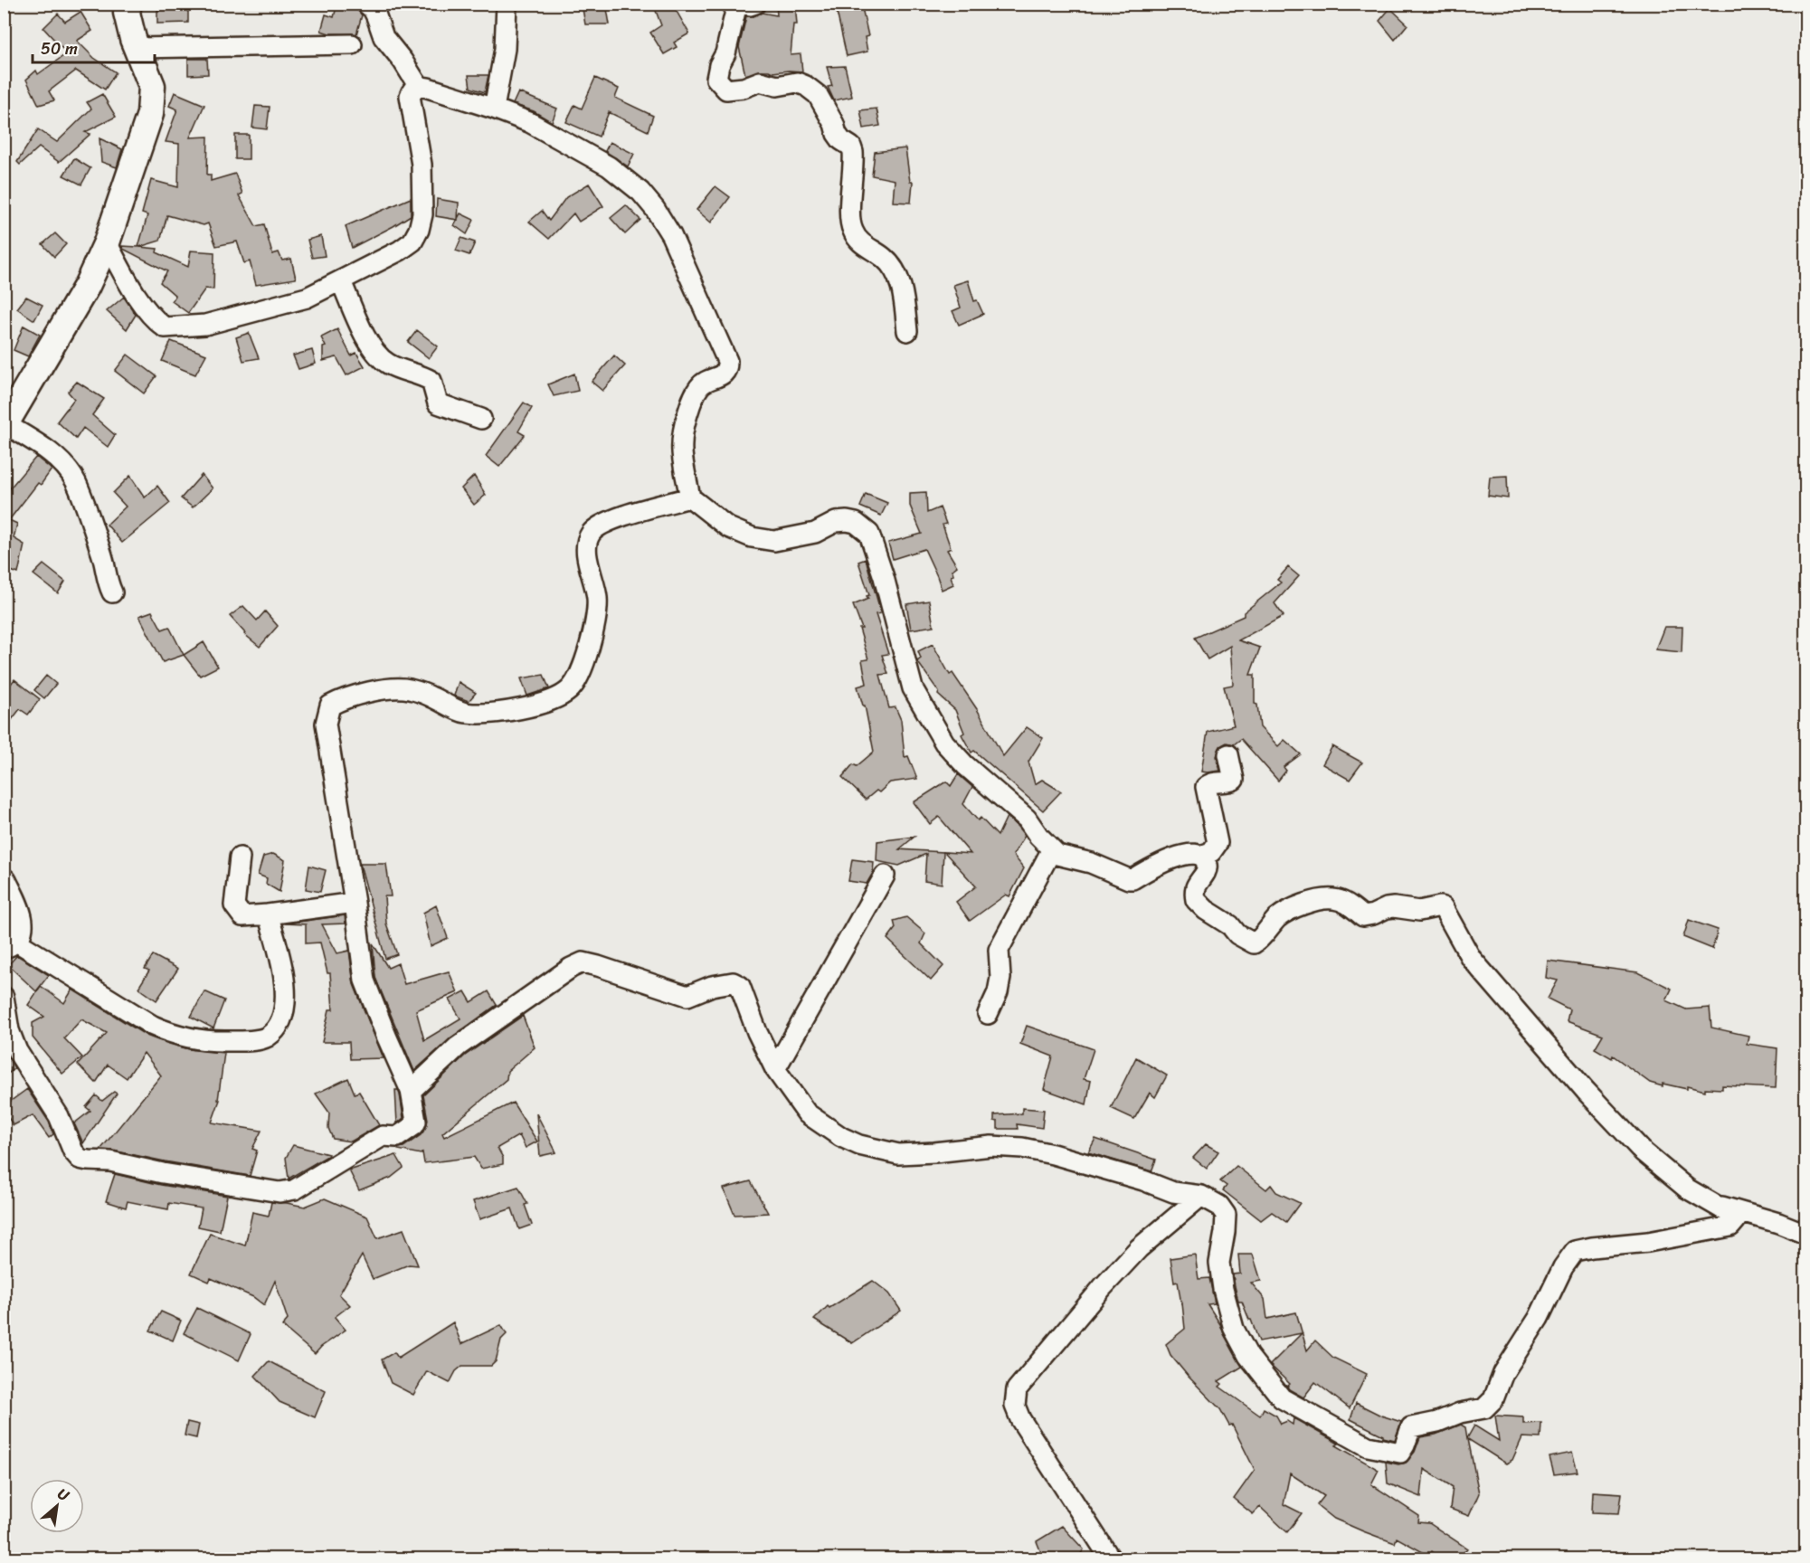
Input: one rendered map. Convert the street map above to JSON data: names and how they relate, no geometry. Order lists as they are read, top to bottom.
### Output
{
  "scale_bar": "50 m",
  "north": "top right"
}
